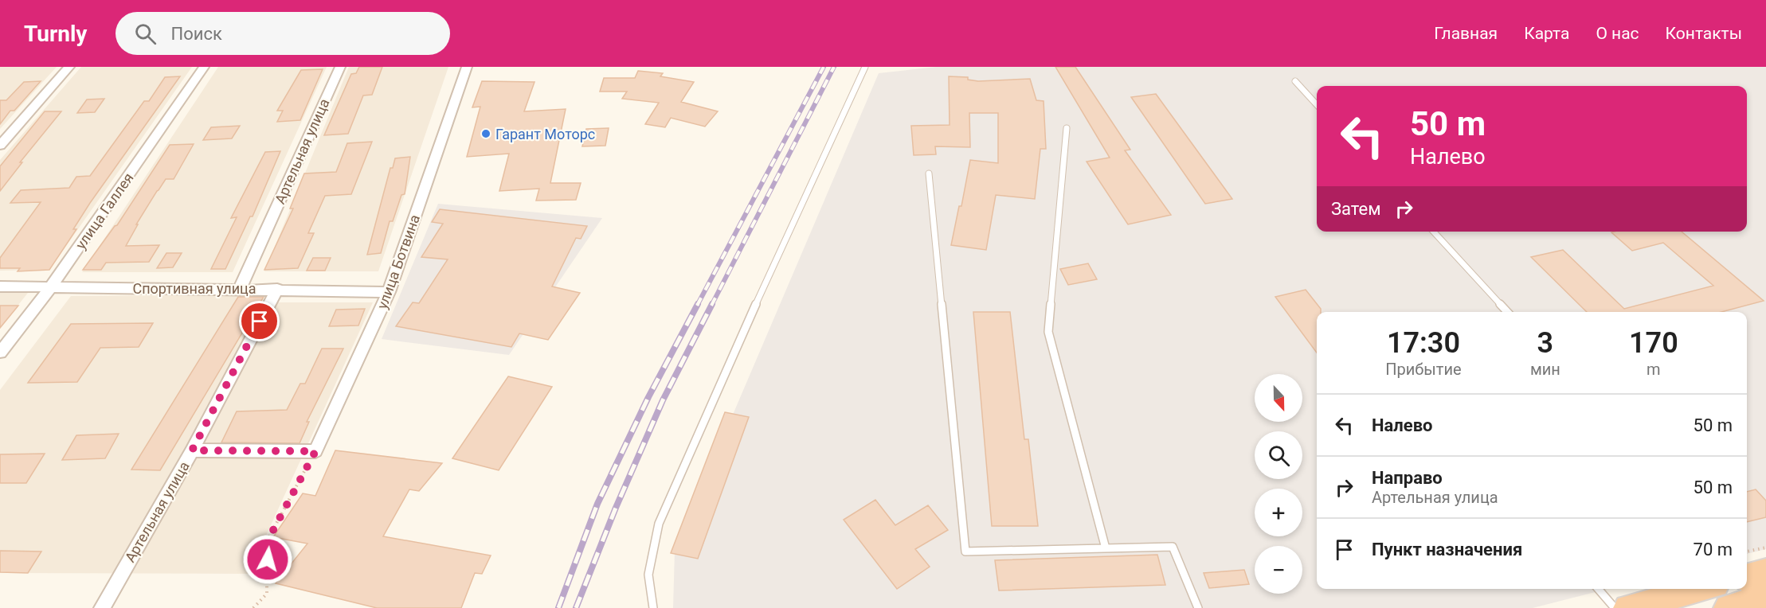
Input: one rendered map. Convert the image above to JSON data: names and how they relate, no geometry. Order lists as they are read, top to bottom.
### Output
{
  "streets": {
    "street": [
      "Артельная улица",
      "улица Галлея",
      "улица Ботвина",
      "Спортивная улица"
    ]
  },
  "crossings": [
    ["Артельная улица", "Спортивная улица"],
    ["улица Галлея", "Спортивная улица"],
    ["улица Ботвина", "Спортивная улица"]
  ],
  "places": ["Гарант Моторс"],
  "north": "bottom",
  "page": {
    "header": "Turnly",
    "search": "Поиск",
    "nav": [
      "Главная",
      "Карта",
      "О нас",
      "Контакты"
    ],
    "turn": ["50 m", "Налево"],
    "then": "Затем",
    "eta": [
      "17:30",
      "Прибытие",
      "3",
      "мин",
      "170",
      "m"
    ],
    "map_buttons": ["+", "−"],
    "list": [
      {
        "name": "Налево",
        "value": "50 m"
      },
      {
        "name": "Направо",
        "note": "Артельная улица",
        "value": "50 m"
      },
      {
        "name": "Пункт назначения",
        "value": "70 m"
      }
    ]
  }
}
